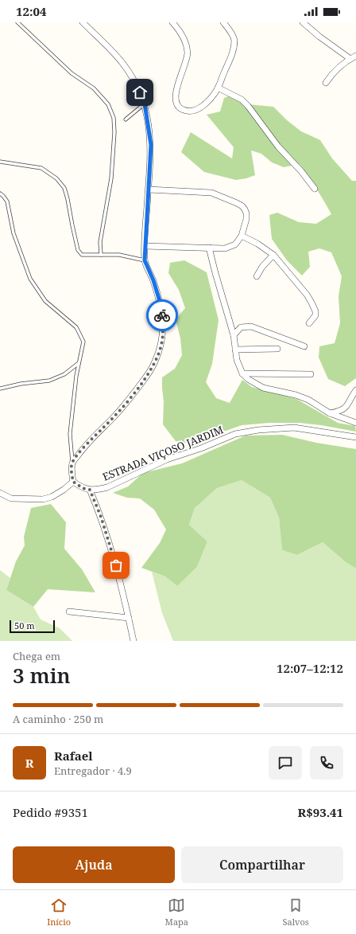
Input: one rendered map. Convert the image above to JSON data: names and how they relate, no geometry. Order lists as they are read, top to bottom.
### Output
{
  "streets": {
    "street": ["ESTRADA VIÇOSO JARDIM"]
  },
  "scale_bar": "50 m",
  "page": {
    "status": "12:04",
    "scale": "50 m",
    "heading": ["3 min", "Chega em", "12:07–12:12"],
    "panel": [
      "Rafael",
      "Entregador · 4.9",
      "Pedido #9351",
      "R$93.41"
    ],
    "bar": "A caminho · 250 m",
    "round": "R",
    "buttons": ["Ajuda", "Compartilhar"],
    "tabs": ["Início", "Mapa", "Salvos"]
  }
}
